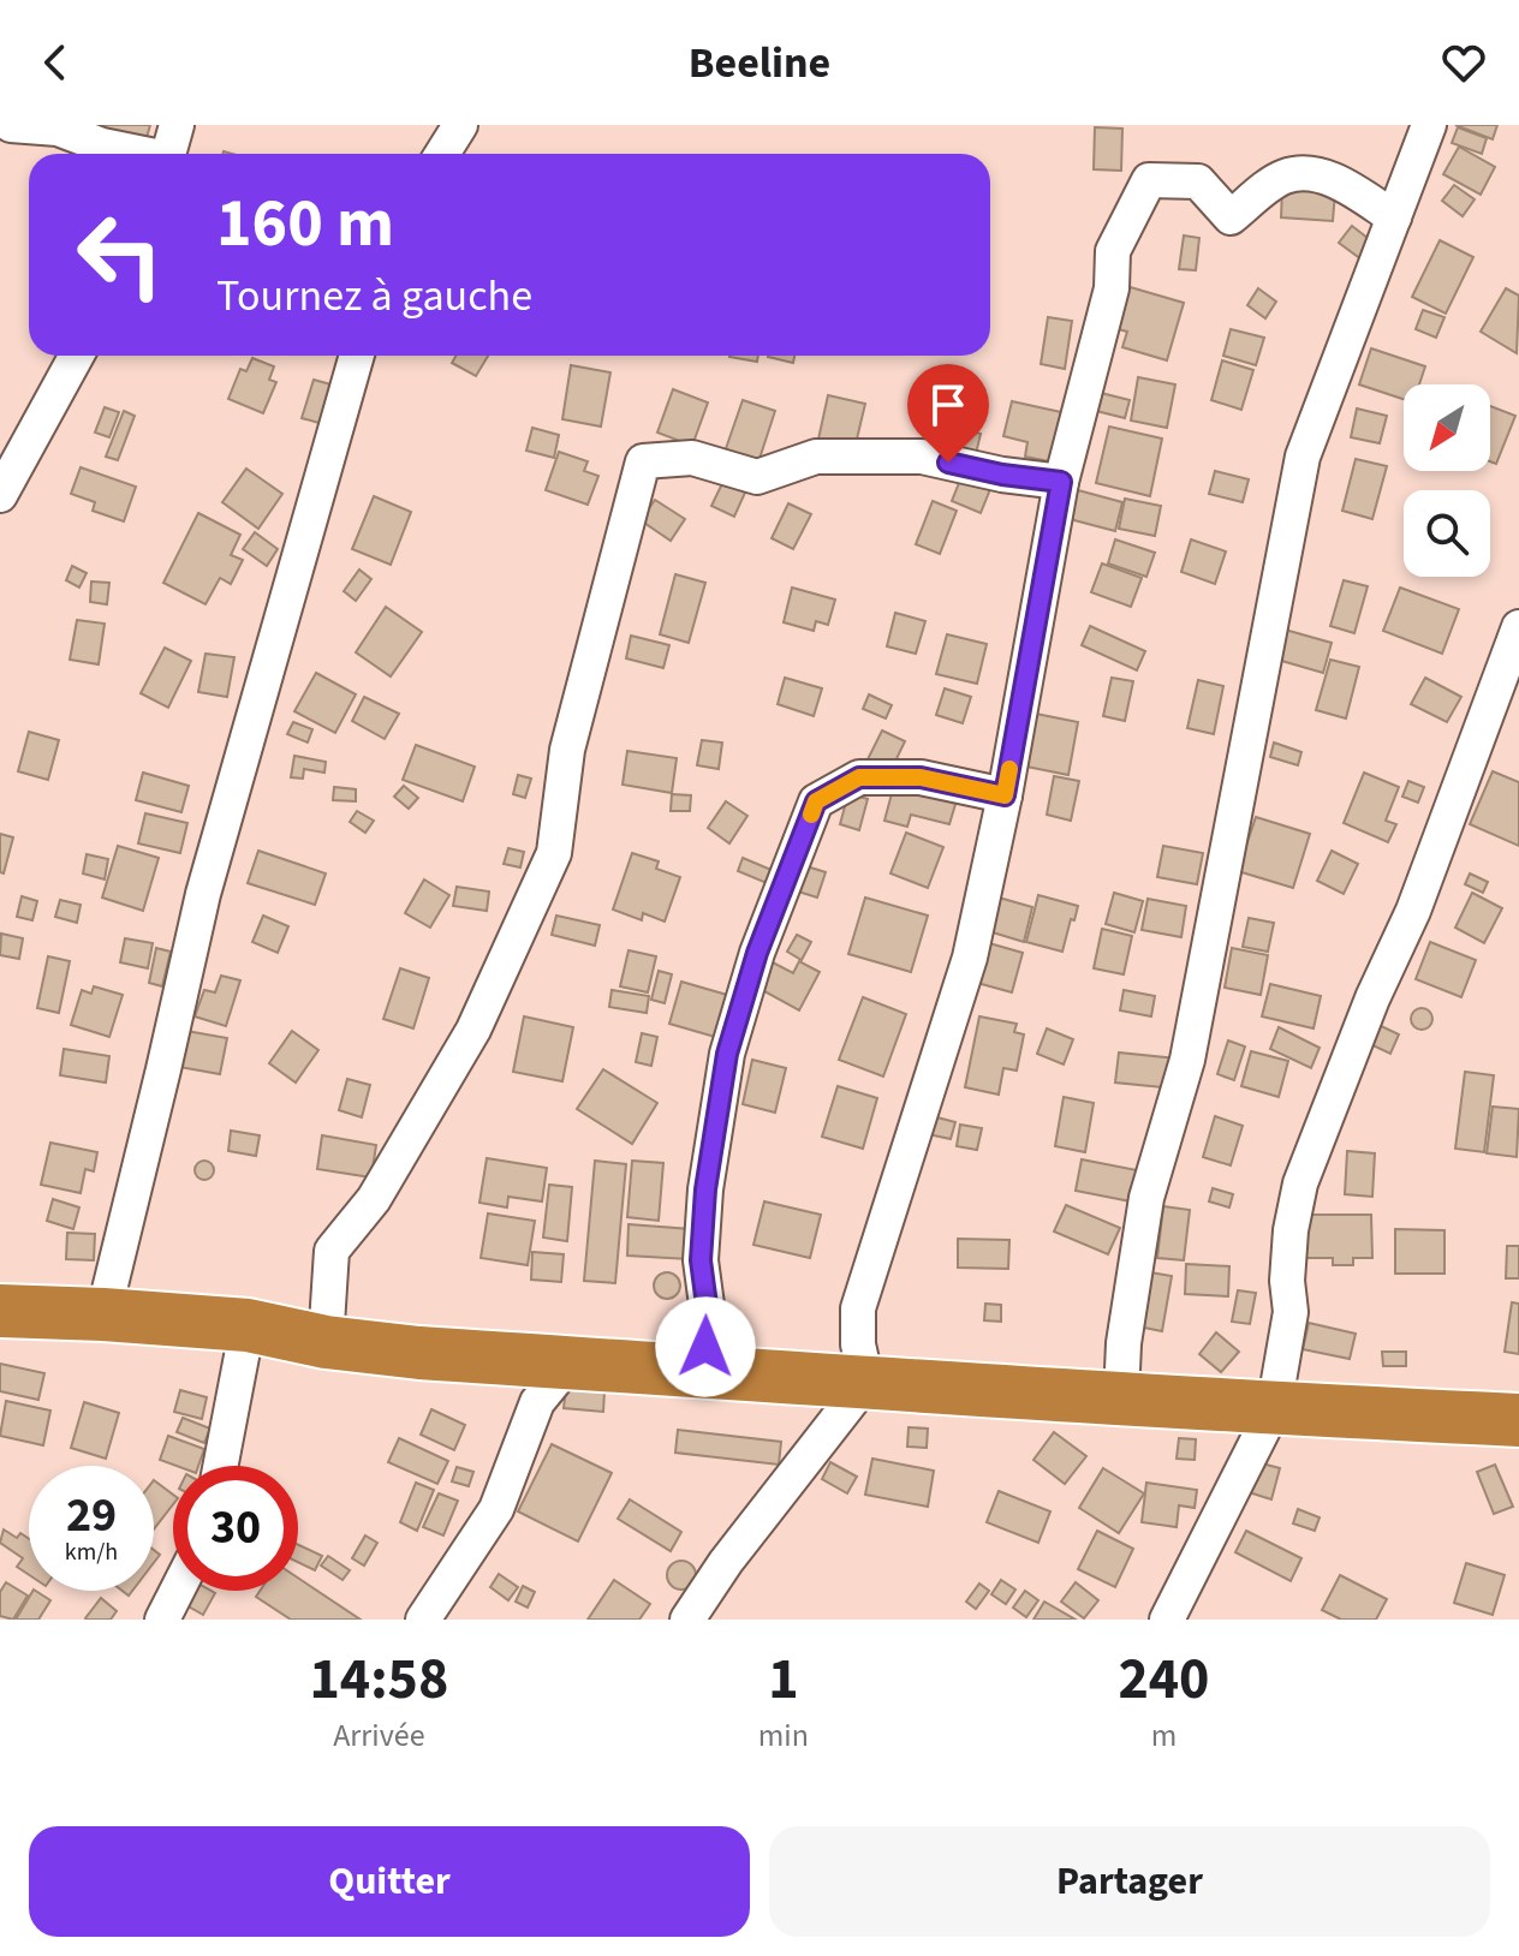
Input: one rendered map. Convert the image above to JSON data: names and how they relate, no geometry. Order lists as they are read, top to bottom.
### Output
{
  "north": "bottom left",
  "page": {
    "header": "Beeline",
    "turn": ["160 m", "Tournez à gauche"],
    "speed": "29 km/h",
    "limit": "30",
    "eta": [
      "14:58",
      "Arrivée",
      "1",
      "min",
      "240",
      "m"
    ],
    "buttons": ["Quitter", "Partager"]
  }
}
